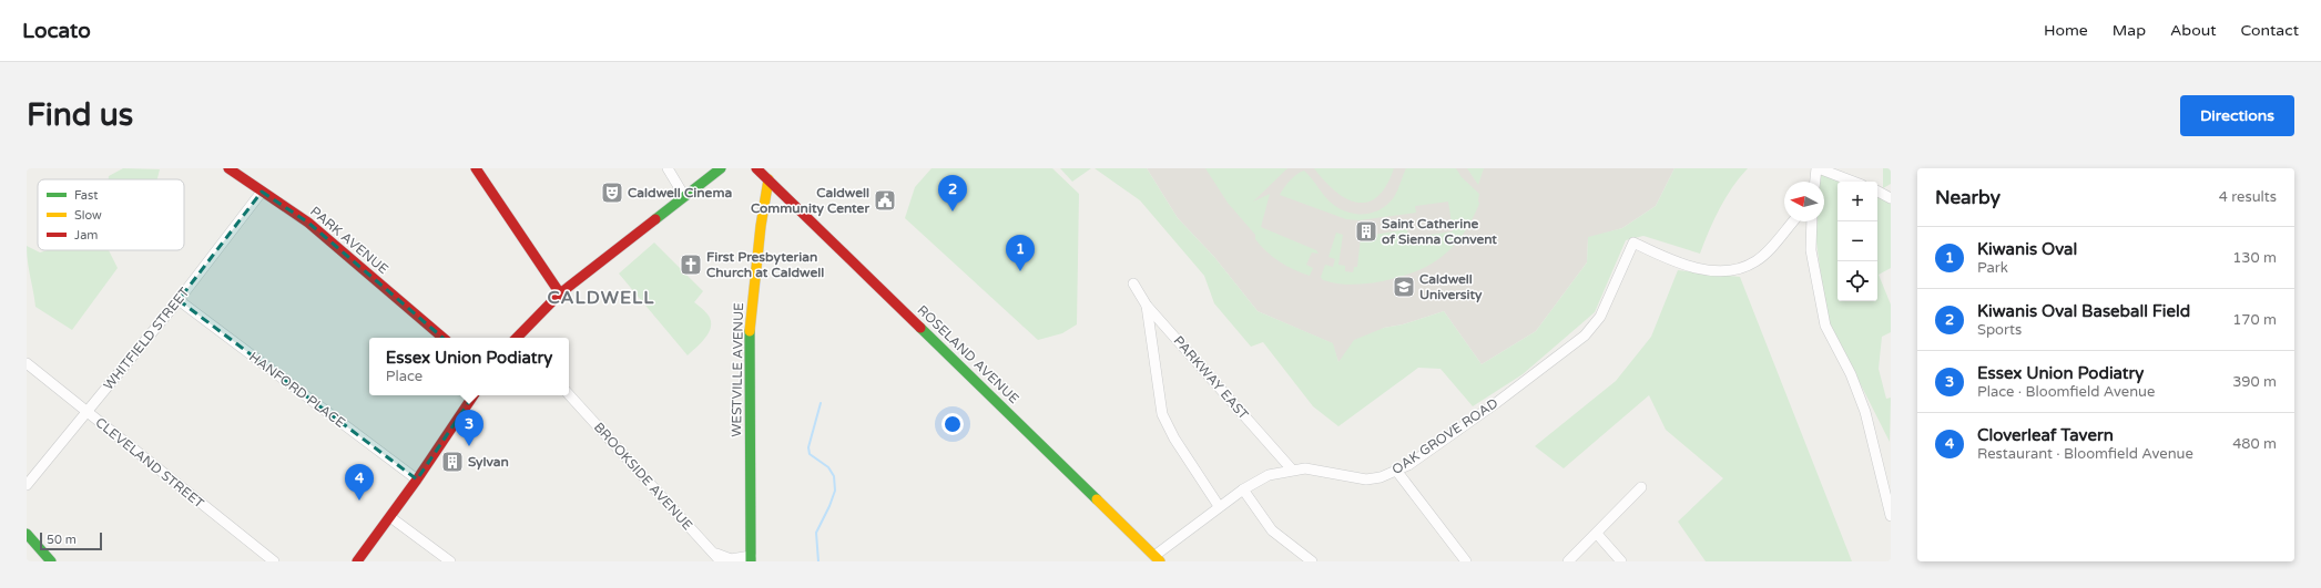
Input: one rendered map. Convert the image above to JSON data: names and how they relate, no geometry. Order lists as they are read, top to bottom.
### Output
{
  "streets": {
    "main road": ["PARK AVENUE", "ROSELAND AVENUE", "WESTVILLE AVENUE"],
    "street": [
      "WHITFIELD STREET",
      "PARKWAY EAST",
      "HANFORD PLACE",
      "OAK GROVE ROAD",
      "CLEVELAND STREET",
      "BROOKSIDE AVENUE"
    ]
  },
  "crossings": [
    ["PARK AVENUE", "WHITFIELD STREET"],
    ["WHITFIELD STREET", "HANFORD PLACE"],
    ["WHITFIELD STREET", "CLEVELAND STREET"],
    ["ROSELAND AVENUE", "WESTVILLE AVENUE"],
    ["ROSELAND AVENUE", "OAK GROVE ROAD"],
    ["PARKWAY EAST", "OAK GROVE ROAD"]
  ],
  "districts": ["CALDWELL"],
  "places": {
    "theatre": ["Caldwell Cinema"],
    "public building": ["Caldwell Community Center"],
    "building": ["Saint Catherine of Sienna Convent", "Sylvan"],
    "church": ["First Presbyterian Church at Caldwell"],
    "school or university": ["Caldwell University"]
  },
  "legend": ["Fast", "Slow", "Jam"],
  "scale_bar": "50 m",
  "north": "left",
  "page": {
    "header": "Locato",
    "nav": [
      "Home",
      "Map",
      "About",
      "Contact"
    ],
    "buttons": "Directions",
    "title": "Find us",
    "heading": ["Nearby", "4 results"],
    "pins": [
      "2",
      "1",
      "3",
      "4"
    ],
    "map_buttons": ["+", "−"],
    "list": [
      {
        "mark": "1",
        "name": "Kiwanis Oval",
        "note": "Park",
        "value": "130 m"
      },
      {
        "mark": "2",
        "name": "Kiwanis Oval Baseball Field",
        "note": "Sports",
        "value": "170 m"
      },
      {
        "mark": "3",
        "name": "Essex Union Podiatry",
        "note": "Place · Bloomfield Avenue",
        "value": "390 m"
      },
      {
        "mark": "4",
        "name": "Cloverleaf Tavern",
        "note": "Restaurant · Bloomfield Avenue",
        "value": "480 m"
      }
    ],
    "popup": ["Essex Union Podiatry", "Place"],
    "scale": "50 m"
  }
}
